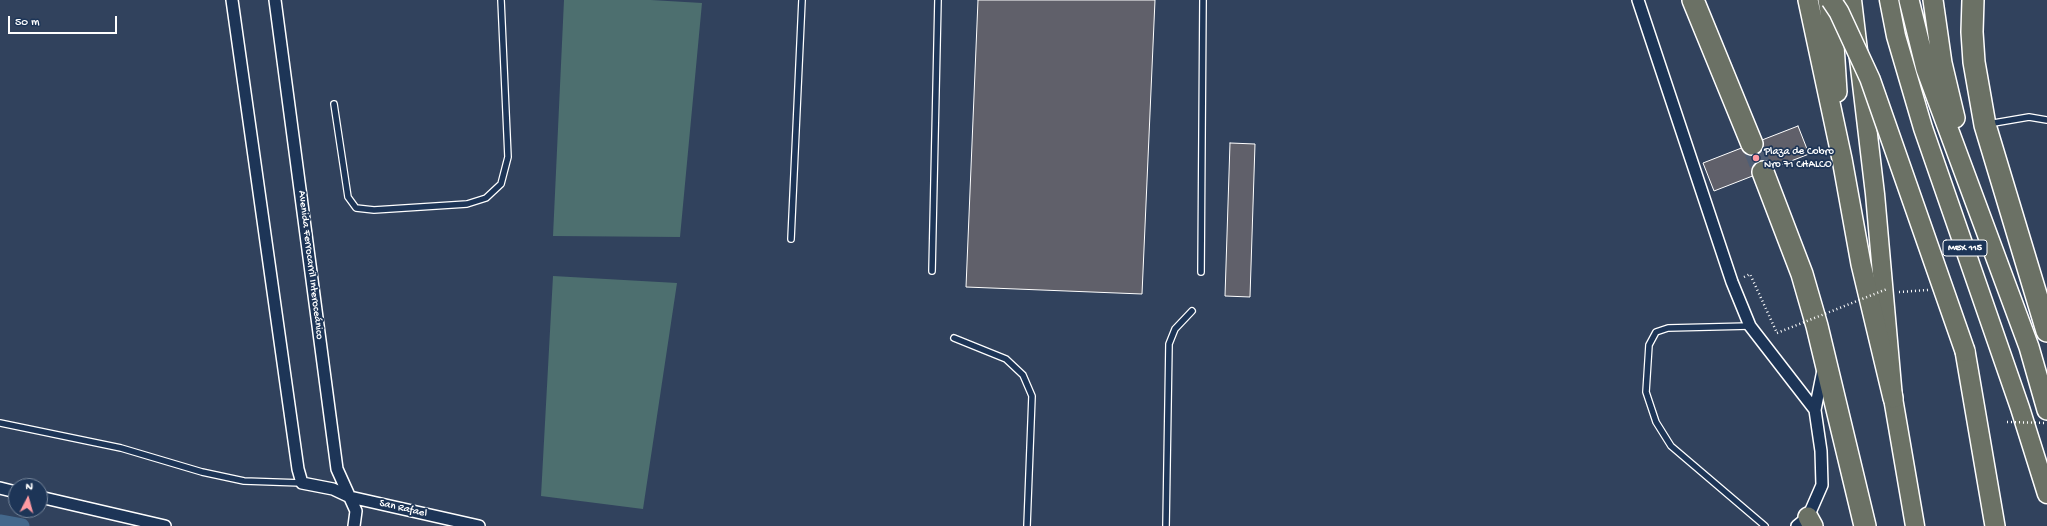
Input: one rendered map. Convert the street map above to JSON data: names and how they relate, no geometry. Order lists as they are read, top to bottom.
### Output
{
  "streets": {
    "main road": ["MEX 115"],
    "street": ["Avenida Ferrocarril Interoceánico", "San Rafael"]
  },
  "crossings": [
    ["Avenida Ferrocarril Interoceánico", "San Rafael"]
  ],
  "places": ["Plaza de Cobro Nro 71 CHALCO"],
  "scale_bar": "50 m",
  "north": "top"
}
